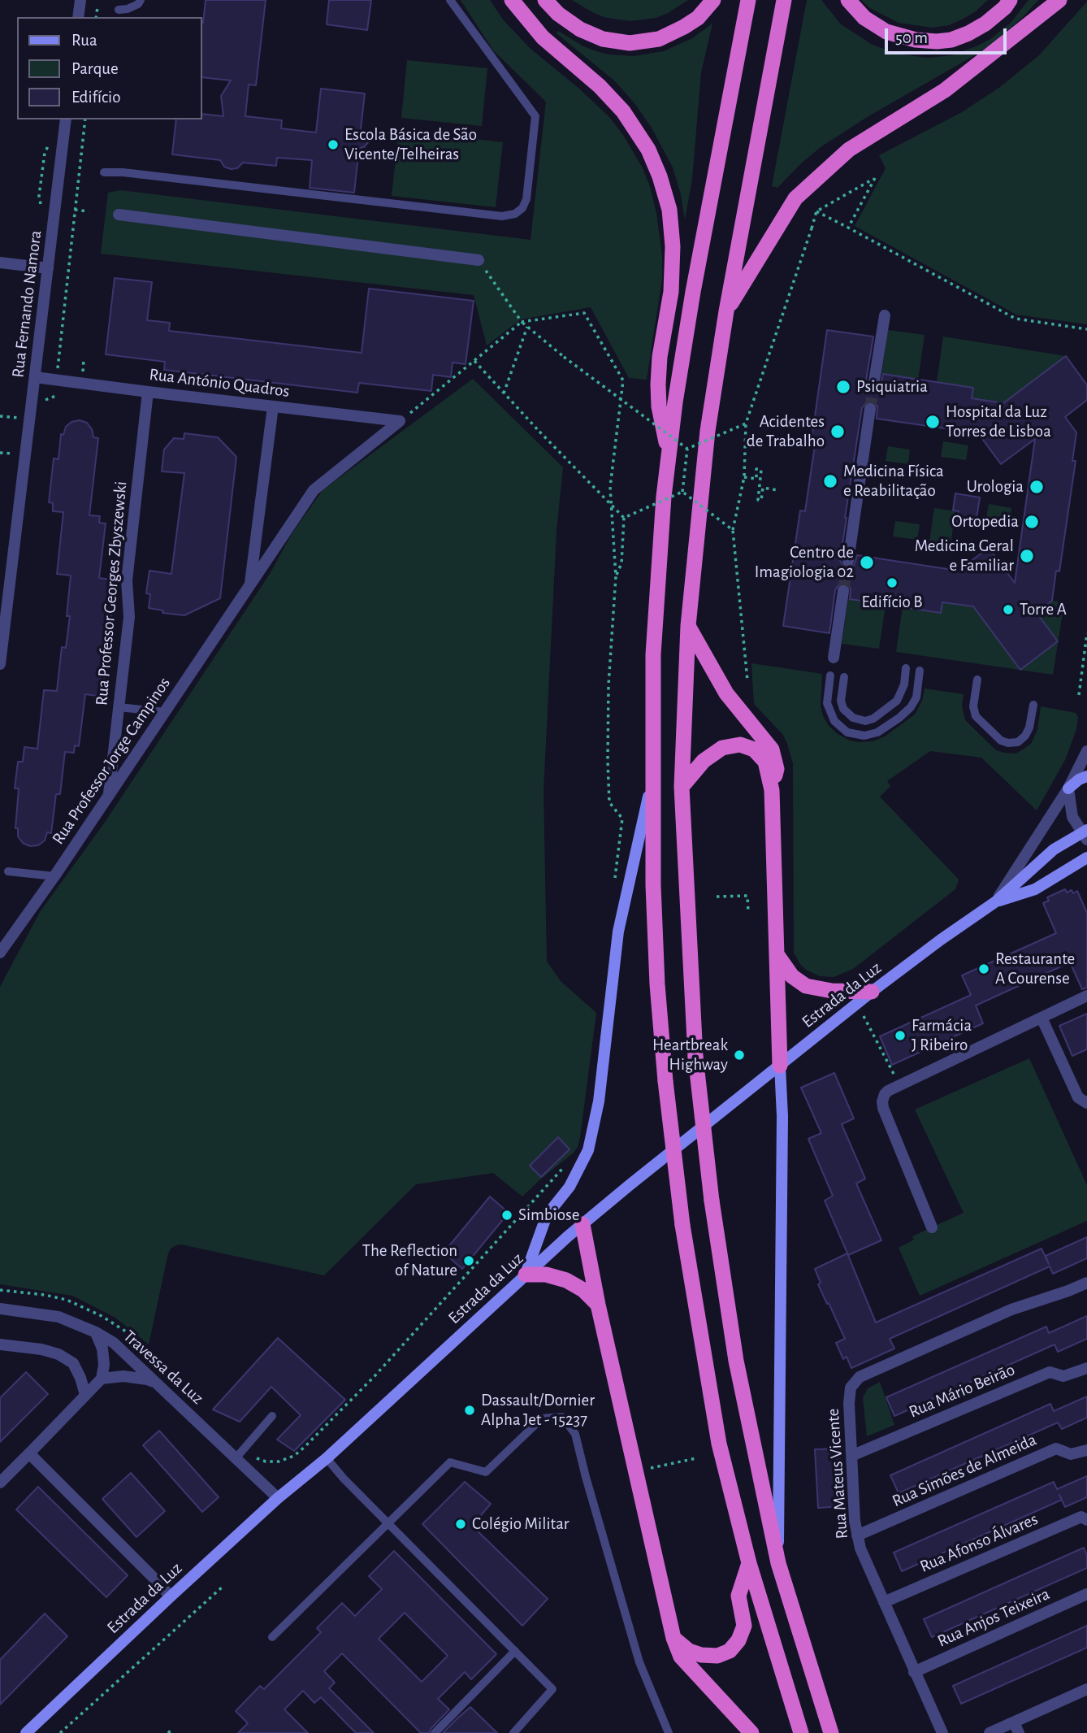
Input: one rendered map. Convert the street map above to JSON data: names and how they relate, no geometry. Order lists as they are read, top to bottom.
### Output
{
  "streets": {
    "main road": ["Estrada da Luz"],
    "street": [
      "Rua Fernando Namora",
      "Rua António Quadros",
      "Rua Professor Georges Zbyszewski",
      "Rua Professor Jorge Campinos",
      "Travessa da Luz",
      "Rua Mário Beirão",
      "Rua Simões de Almeida",
      "Rua Mateus Vicente",
      "Rua Afonso Álvares",
      "Rua Anjos Teixeira"
    ]
  },
  "crossings": [
    ["Rua Fernando Namora", "Rua António Quadros"],
    ["Rua António Quadros", "Rua Professor Georges Zbyszewski"],
    ["Rua António Quadros", "Rua Professor Jorge Campinos"],
    ["Rua Professor Georges Zbyszewski", "Rua Professor Jorge Campinos"],
    ["Estrada da Luz", "Travessa da Luz"],
    ["Rua Mário Beirão", "Rua Mateus Vicente"],
    ["Rua Simões de Almeida", "Rua Mateus Vicente"],
    ["Rua Mateus Vicente", "Rua Afonso Álvares"],
    ["Rua Mateus Vicente", "Rua Anjos Teixeira"]
  ],
  "places": [
    "Escola Básica de São Vicente/Telheiras",
    "Psiquiatria",
    "Hospital da Luz Torres de Lisboa",
    "Acidentes de Trabalho",
    "Medicina Física e Reabilitação",
    "Urologia",
    "Ortopedia",
    "Medicina Geral e Familiar",
    "Centro de Imagiologia 02",
    "Edifício B",
    "Torre A",
    "Restaurante A Courense",
    "Farmácia J Ribeiro",
    "Heartbreak Highway",
    "Simbiose",
    "The Reflection of Nature",
    "Dassault/Dornier Alpha Jet - 15237",
    "Colégio Militar"
  ],
  "legend": ["Rua", "Parque", "Edifício"],
  "scale_bar": "50 m"
}
